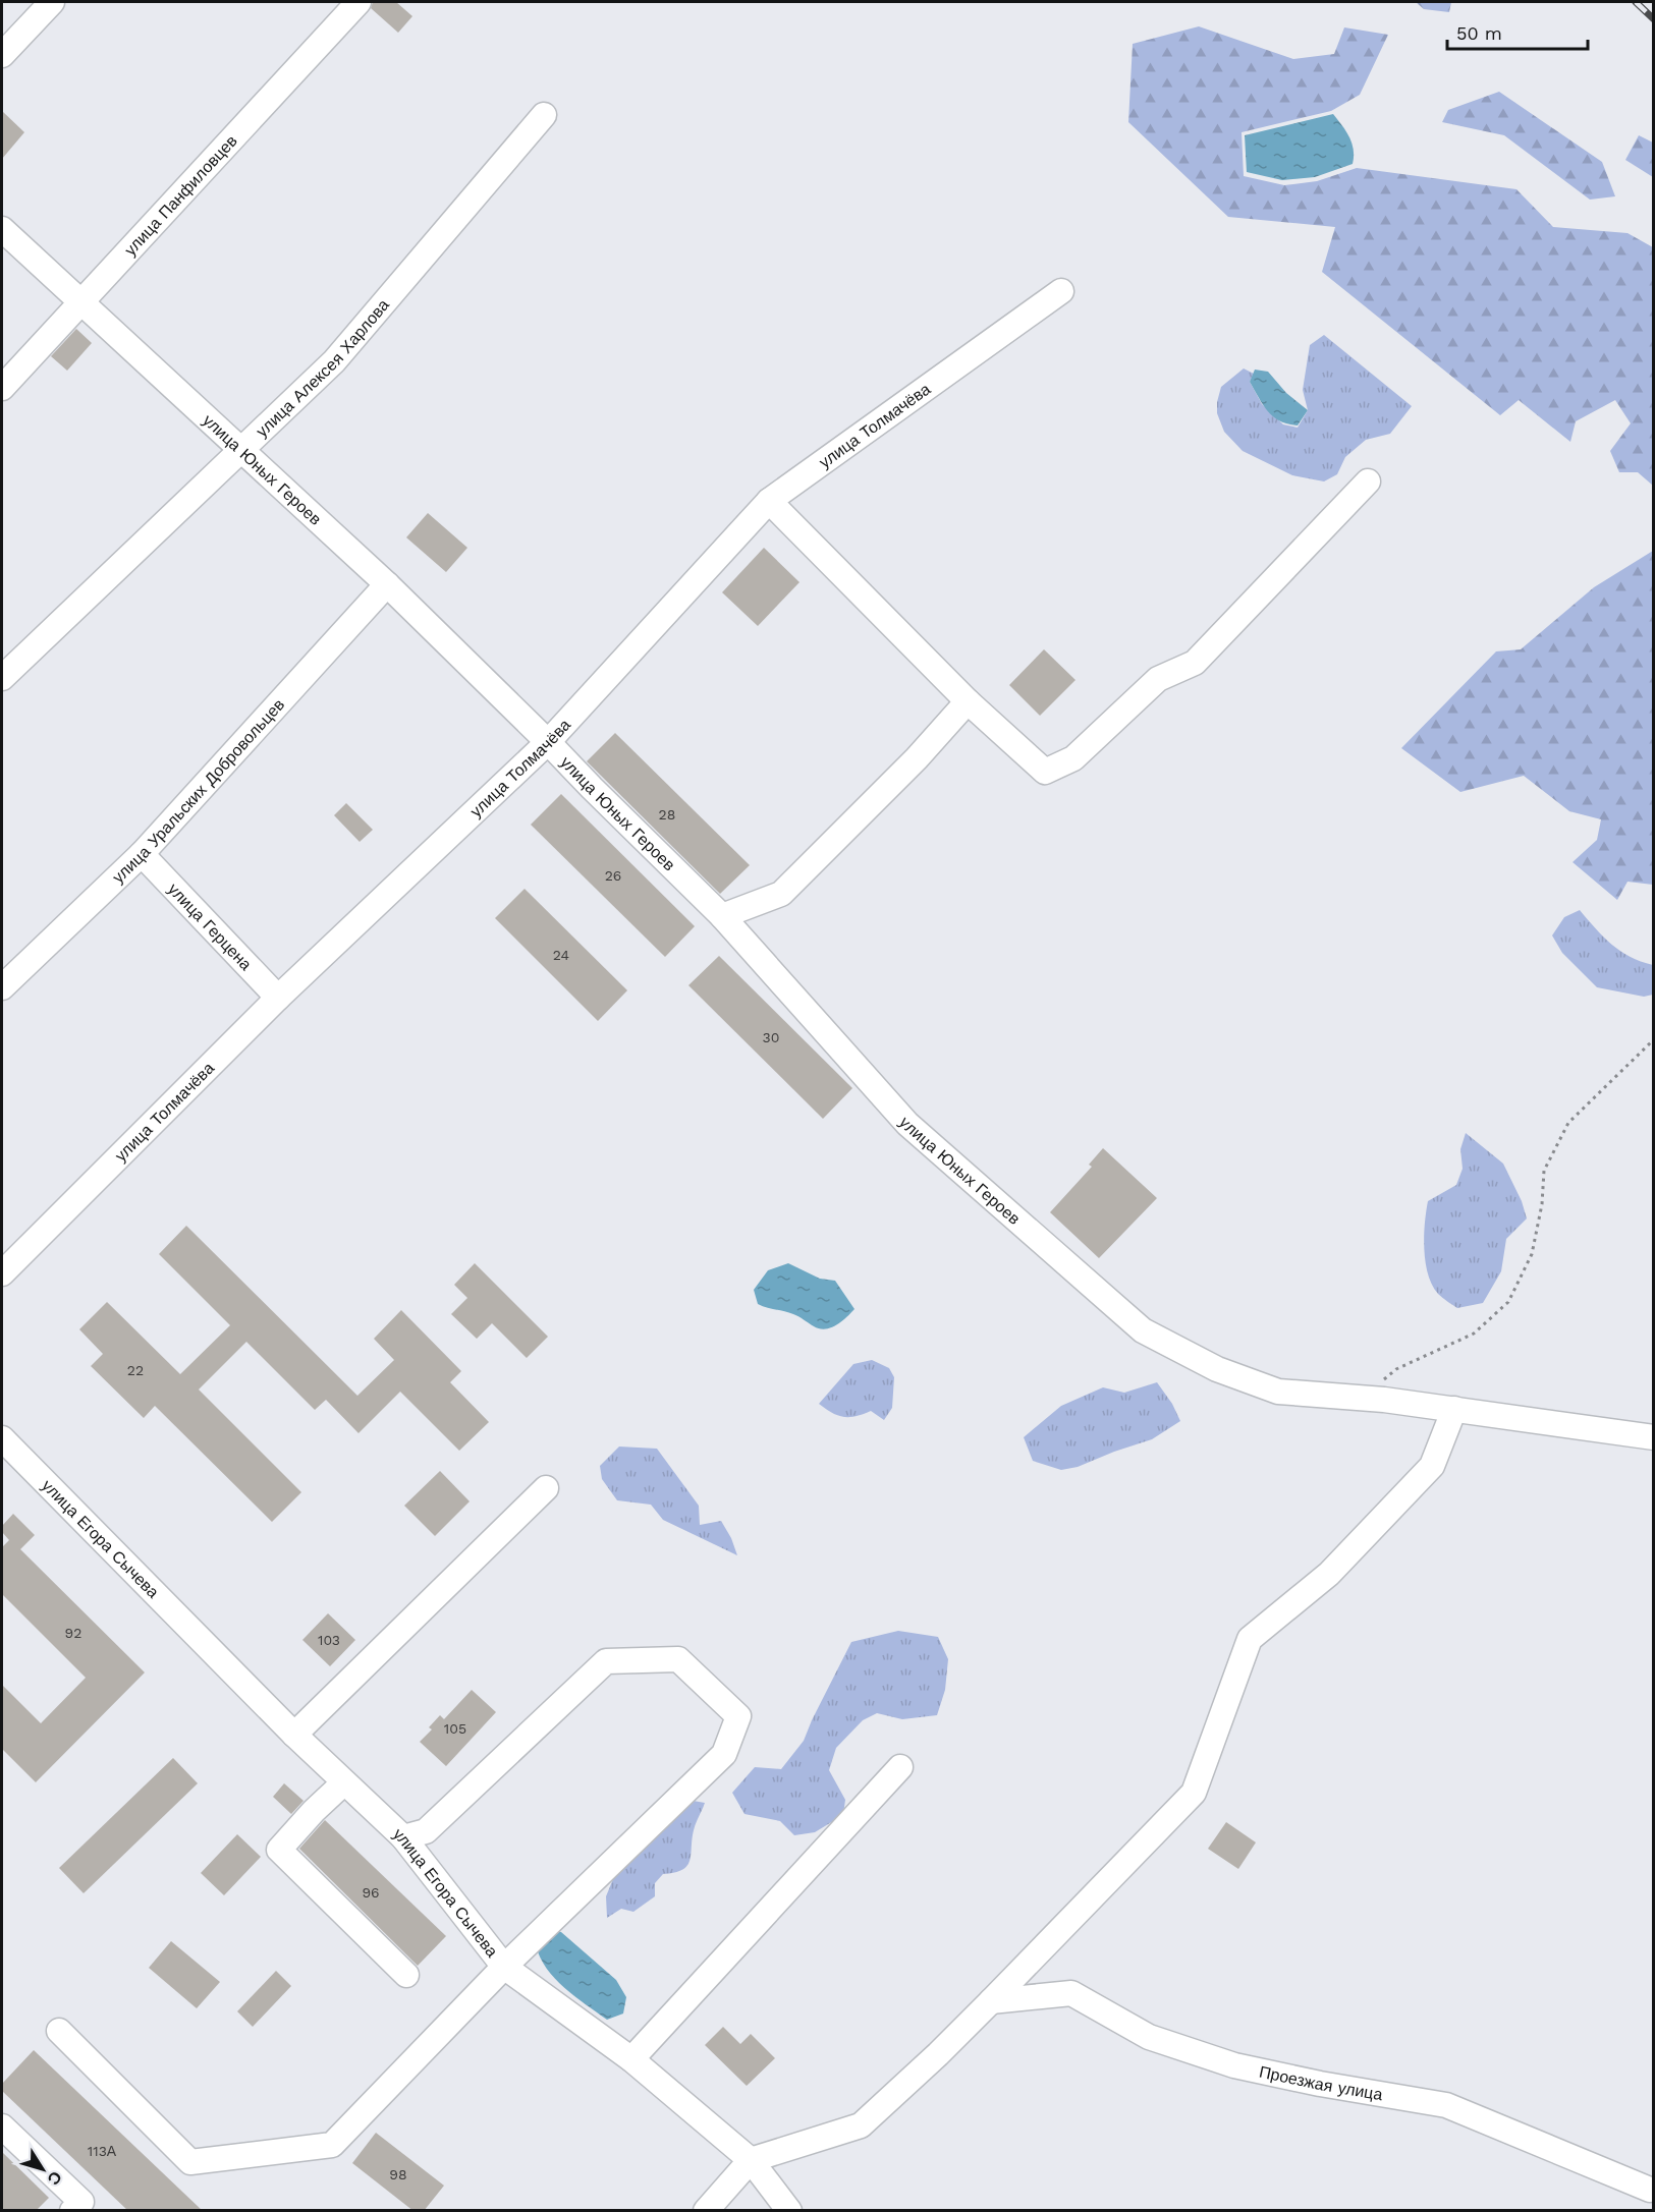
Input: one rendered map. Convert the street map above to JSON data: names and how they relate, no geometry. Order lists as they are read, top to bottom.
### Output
{
  "streets": {
    "street": [
      "улица Панфиловцев",
      "улица Алексея Харлова",
      "улица Толмачёва",
      "улица Юных Героев",
      "улица Уральских Добровольцев",
      "улица Герцена",
      "улица Егора Сычева",
      "Проезжая улица"
    ]
  },
  "crossings": [
    ["улица Панфиловцев", "улица Юных Героев"],
    ["улица Алексея Харлова", "улица Юных Героев"],
    ["улица Толмачёва", "улица Юных Героев"],
    ["улица Толмачёва", "улица Герцена"],
    ["улица Юных Героев", "улица Уральских Добровольцев"],
    ["улица Уральских Добровольцев", "улица Герцена"]
  ],
  "house_numbers": [
    "28",
    "26",
    "24",
    "30",
    "22",
    "92",
    "103",
    "105",
    "96",
    "113А",
    "98"
  ],
  "scale_bar": "50 m",
  "north": "bottom right"
}
